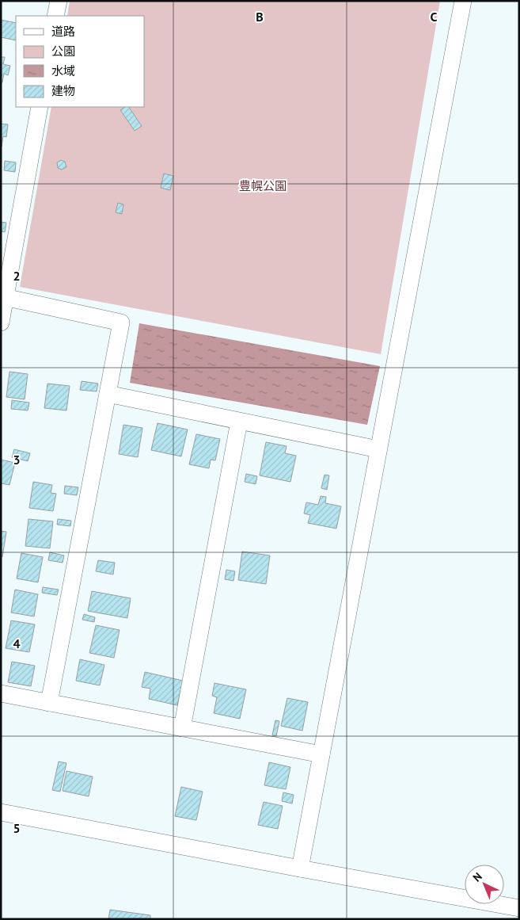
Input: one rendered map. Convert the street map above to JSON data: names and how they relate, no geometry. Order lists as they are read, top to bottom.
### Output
{
  "parks": ["豊幌公園"],
  "legend": [
    "道路",
    "公園",
    "水域",
    "建物"
  ],
  "north": "top left",
  "grid": {
    "columns": ["B", "C"],
    "rows": [
      "2",
      "3",
      "4",
      "5"
    ]
  }
}
